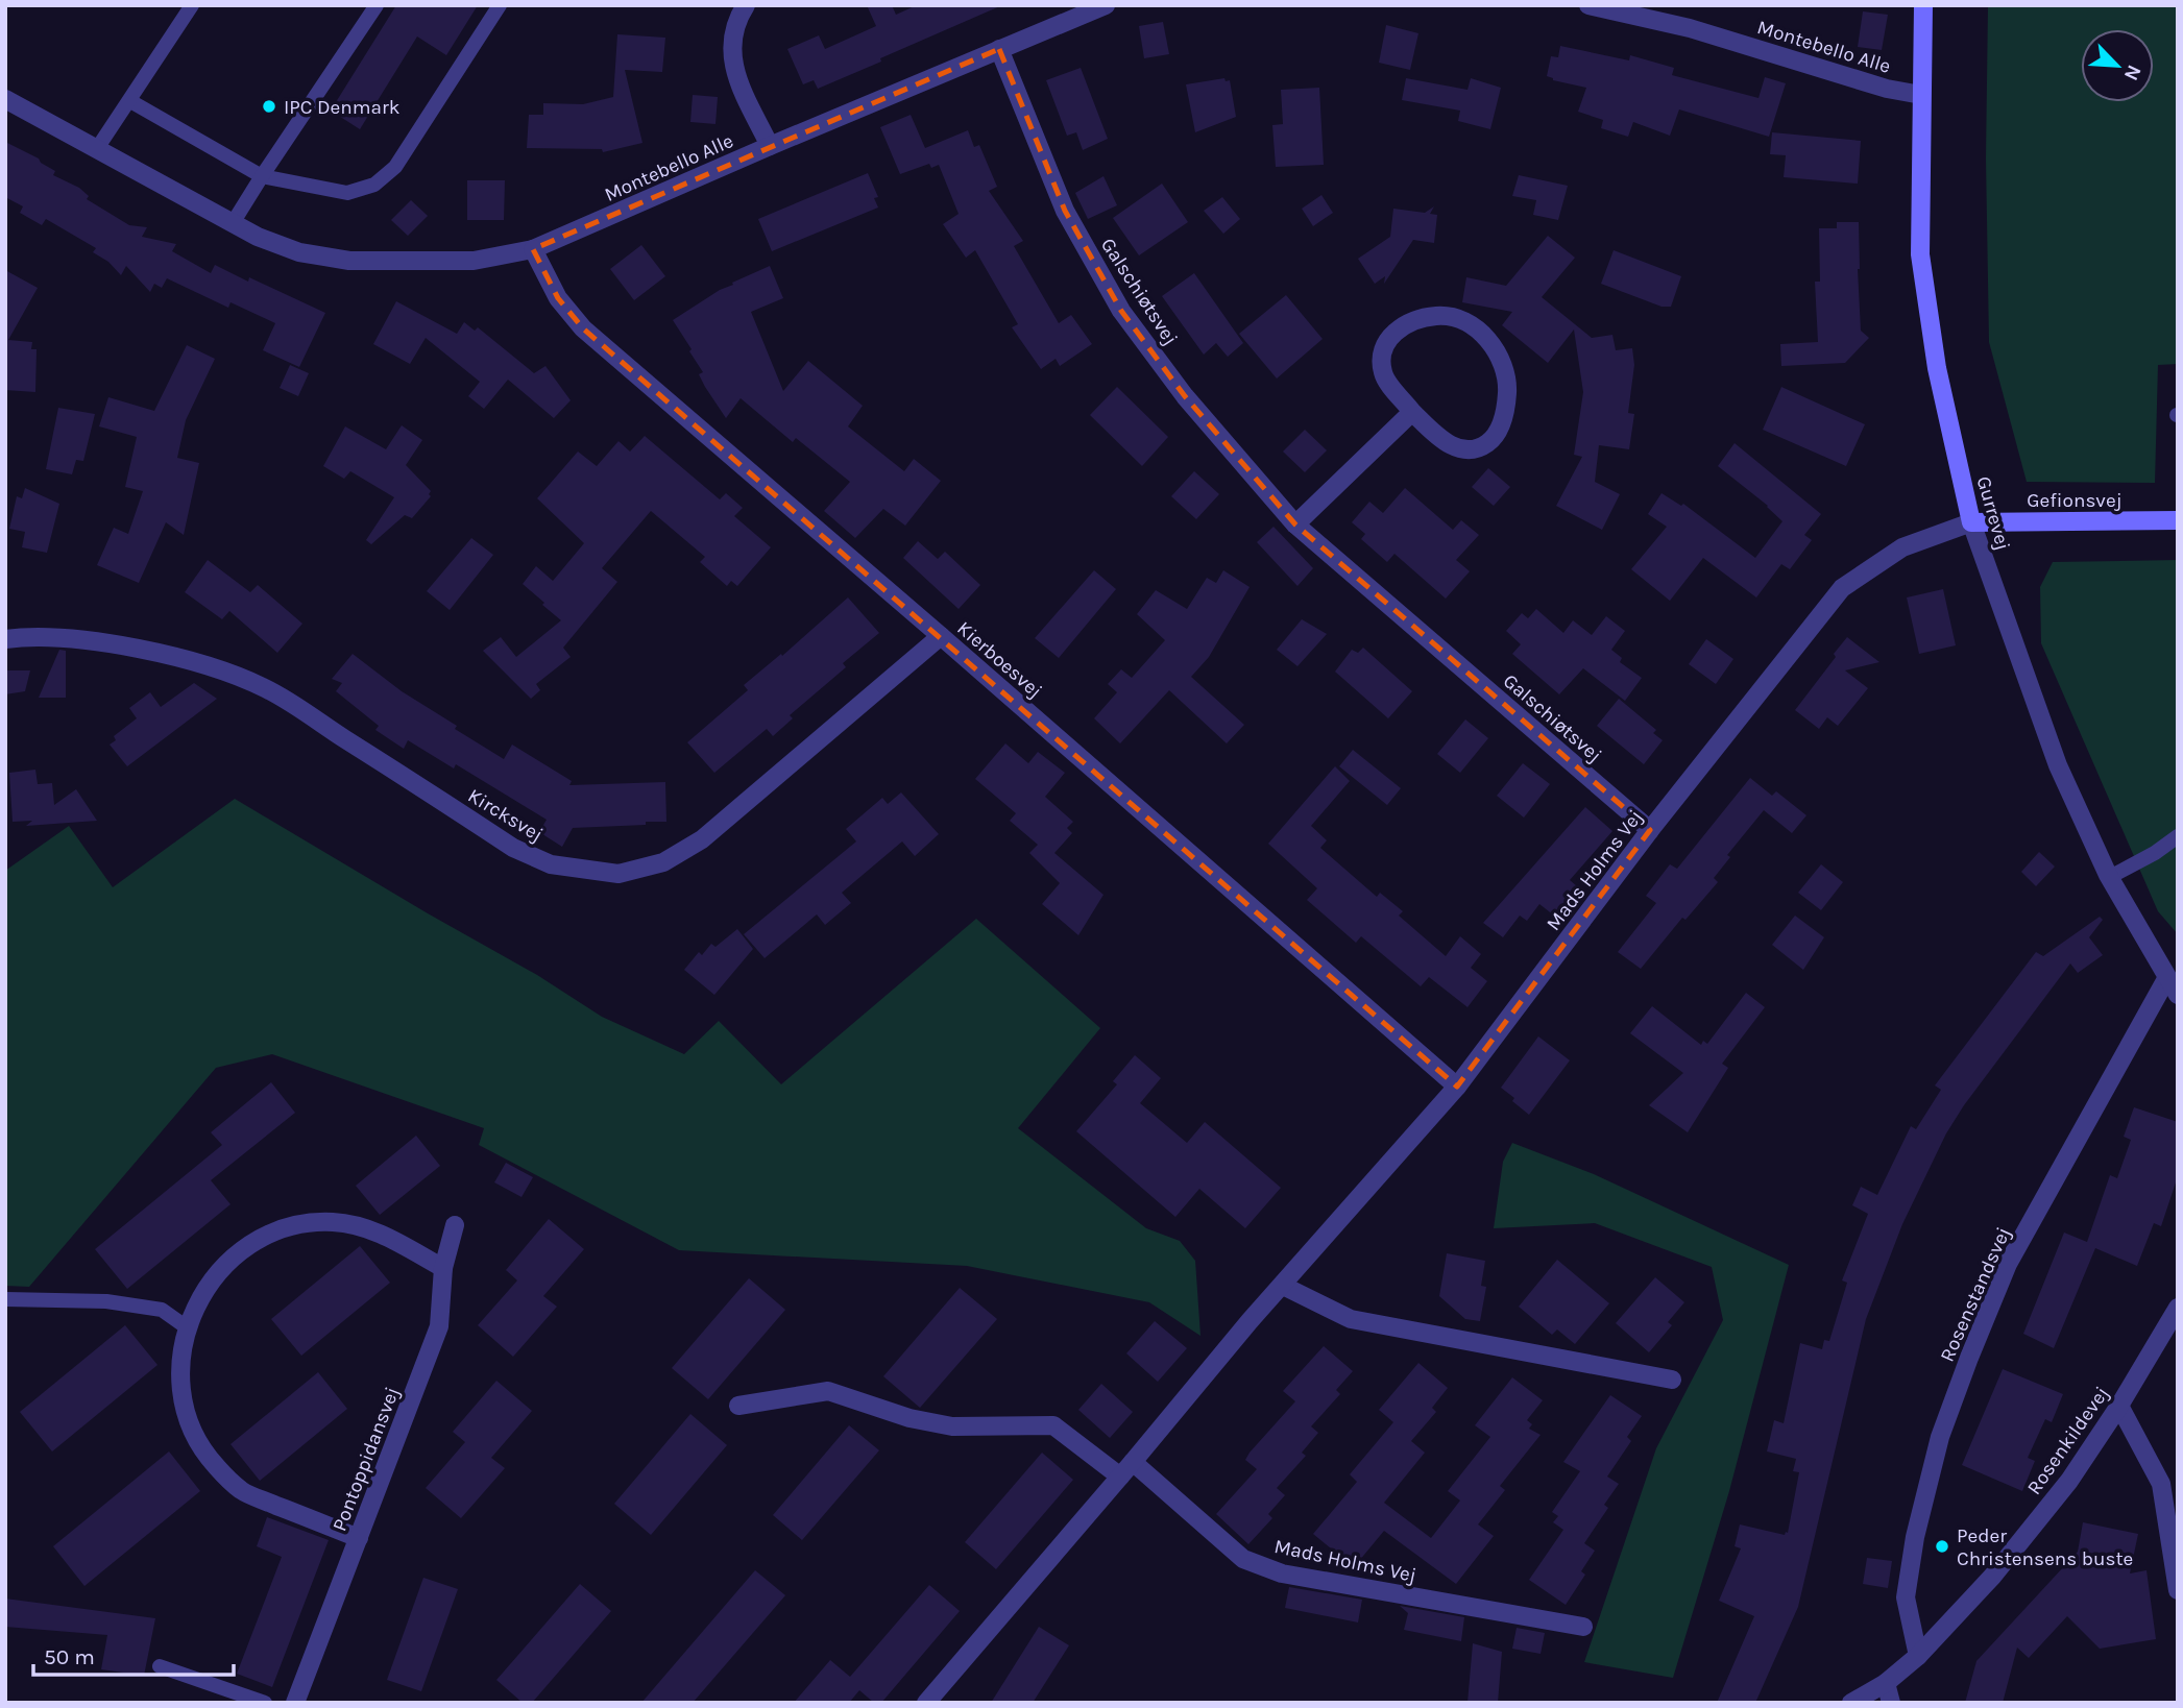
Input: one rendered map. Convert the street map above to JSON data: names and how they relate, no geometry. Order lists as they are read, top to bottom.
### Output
{
  "streets": {
    "main road": ["Gefionsvej", "Gurrevej"],
    "street": [
      "Montebello Alle",
      "Galschiøtsvej",
      "Kierboesvej",
      "Kircksvej",
      "Mads Holms Vej",
      "Rosenstandsvej",
      "Rosenkildevej",
      "Pontoppidansvej"
    ]
  },
  "crossings": [
    ["Montebello Alle", "Galschiøtsvej"],
    ["Montebello Alle", "Gurrevej"],
    ["Montebello Alle", "Kierboesvej"],
    ["Galschiøtsvej", "Mads Holms Vej"],
    ["Gefionsvej", "Gurrevej"],
    ["Gefionsvej", "Mads Holms Vej"],
    ["Gurrevej", "Mads Holms Vej"],
    ["Gurrevej", "Rosenstandsvej"],
    ["Kierboesvej", "Kircksvej"],
    ["Kierboesvej", "Mads Holms Vej"],
    ["Rosenstandsvej", "Rosenkildevej"]
  ],
  "places": ["IPC Denmark", "Peder Christensens buste"],
  "scale_bar": "50 m",
  "north": "bottom right"
}
